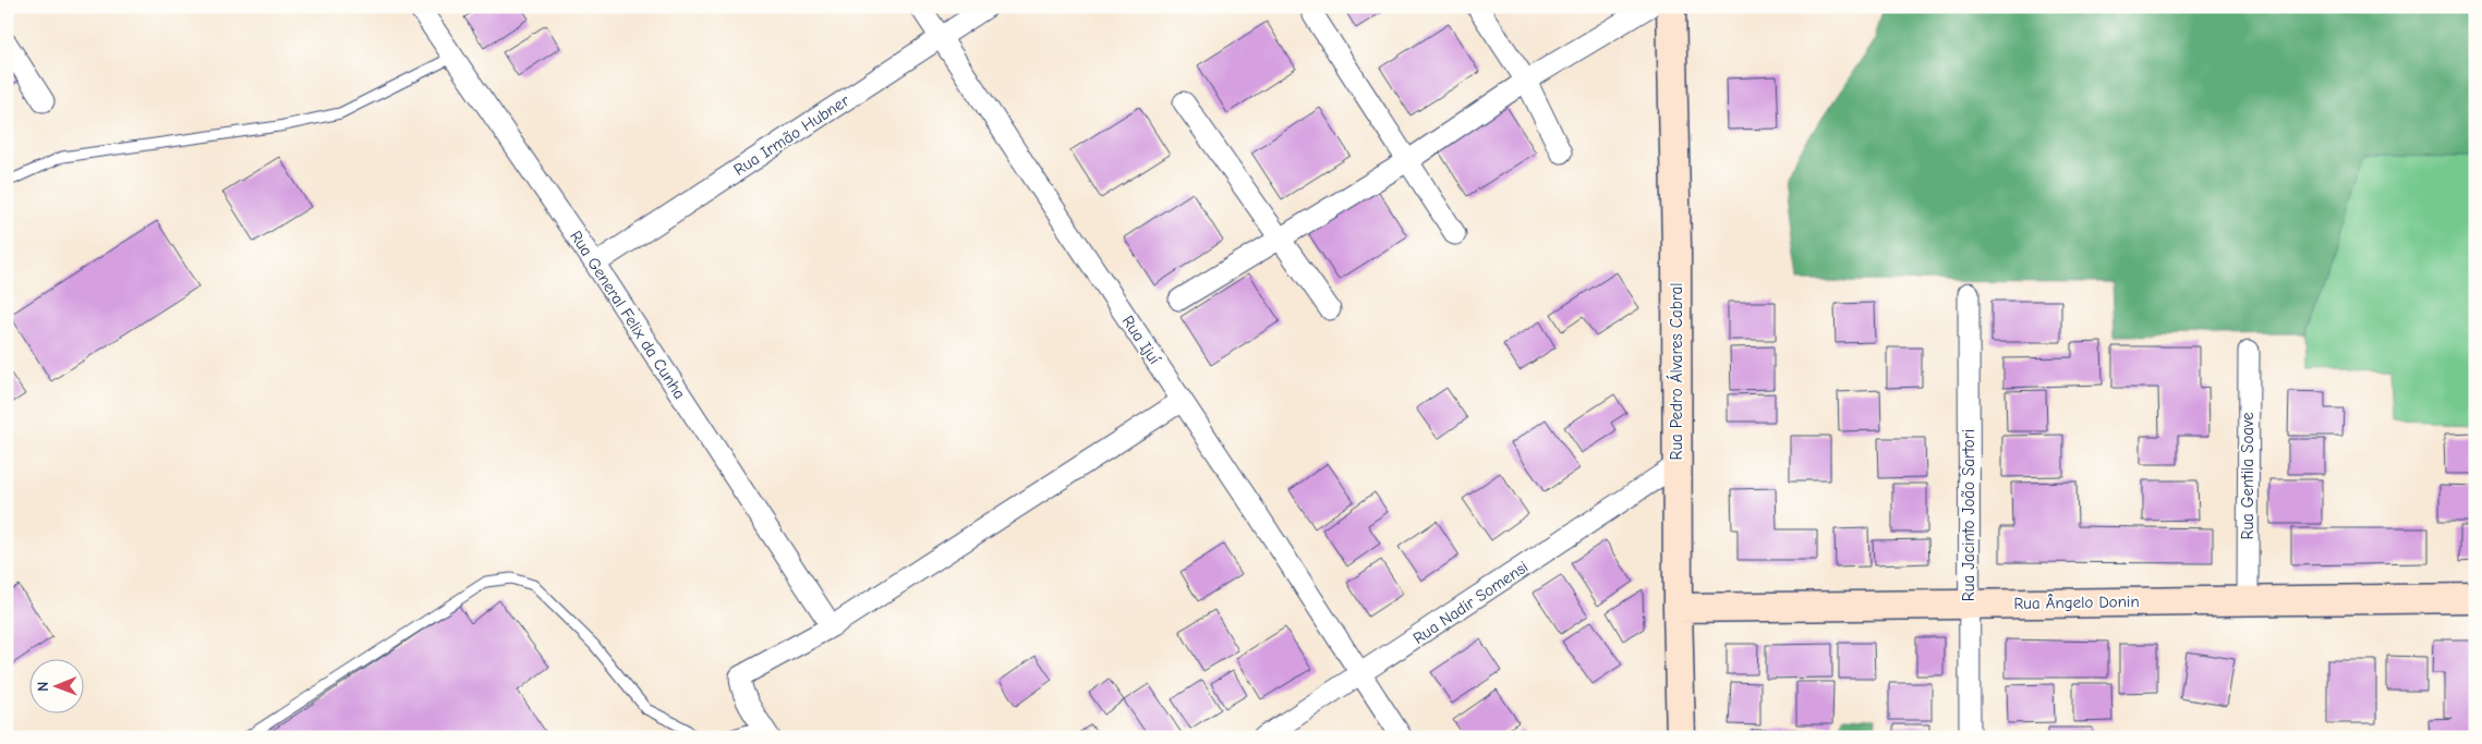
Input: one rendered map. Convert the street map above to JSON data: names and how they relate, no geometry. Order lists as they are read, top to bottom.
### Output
{
  "streets": {
    "street": [
      "Rua Irmão Hubner",
      "Rua General Felix da Cunha",
      "Rua Ijuí",
      "Rua Pedro Álvares Cabral",
      "Rua Gentila Soave",
      "Rua Jacinto João Sartori",
      "Rua Nadir Somensi",
      "Rua Ângelo Donin"
    ]
  },
  "crossings": [
    ["Rua Irmão Hubner", "Rua General Felix da Cunha"],
    ["Rua Irmão Hubner", "Rua Ijuí"],
    ["Rua Ijuí", "Rua Nadir Somensi"],
    ["Rua Pedro Álvares Cabral", "Rua Nadir Somensi"],
    ["Rua Pedro Álvares Cabral", "Rua Ângelo Donin"],
    ["Rua Gentila Soave", "Rua Ângelo Donin"],
    ["Rua Jacinto João Sartori", "Rua Ângelo Donin"]
  ],
  "north": "left"
}
